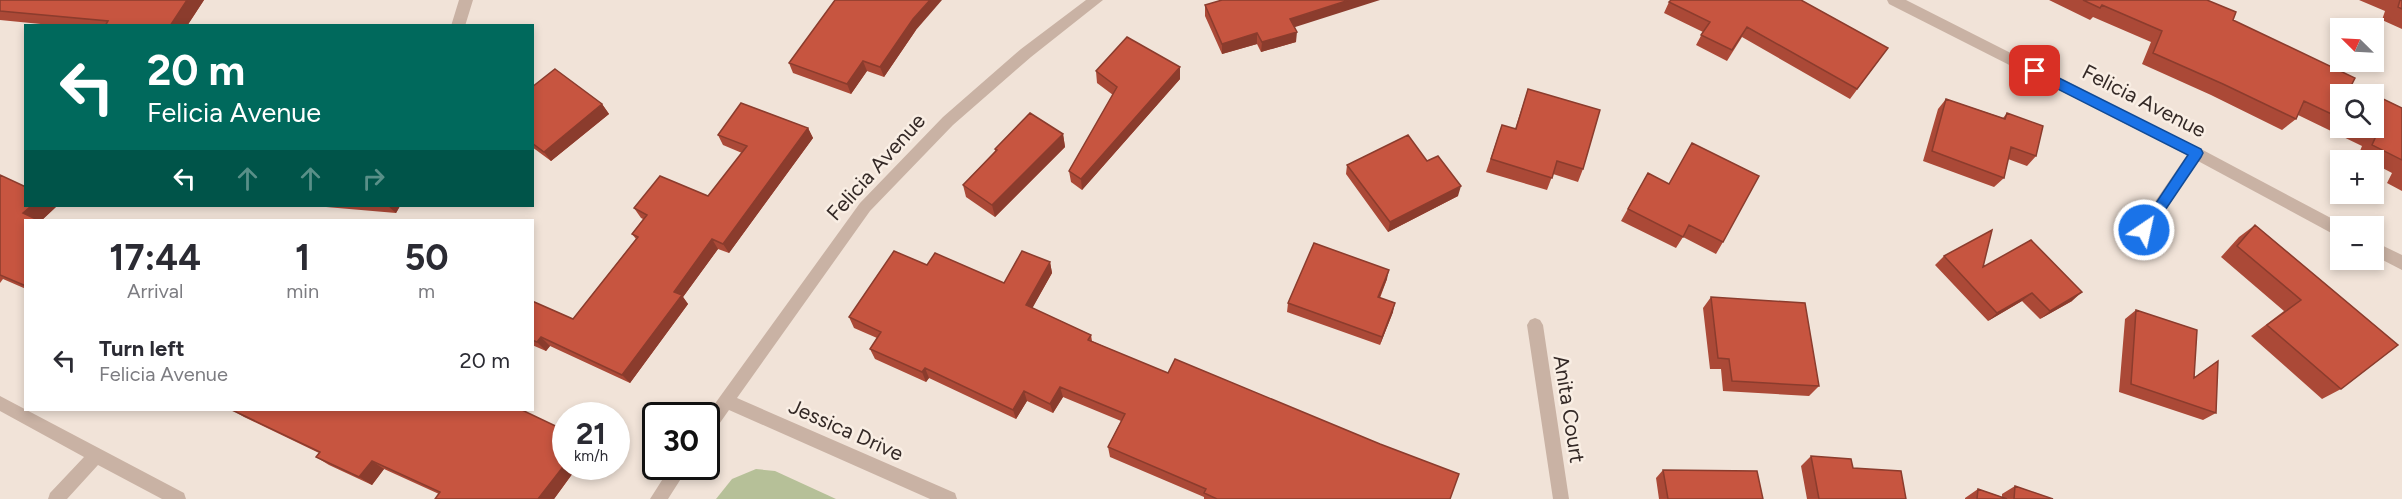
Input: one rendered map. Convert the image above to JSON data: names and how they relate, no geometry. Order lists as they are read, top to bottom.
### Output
{
  "streets": {
    "street": ["Felicia Avenue", "Anita Court", "Jessica Drive"]
  },
  "crossings": [
    ["Felicia Avenue", "Jessica Drive"]
  ],
  "north": "top left",
  "page": {
    "map_buttons": ["+", "−"],
    "turn": ["20 m", "Felicia Avenue"],
    "eta": [
      "17:44",
      "Arrival",
      "1",
      "min",
      "50",
      "m"
    ],
    "list": [
      {
        "name": "Turn left",
        "note": "Felicia Avenue",
        "value": "20 m"
      }
    ],
    "speed": "21 km/h",
    "limit": "30"
  }
}
